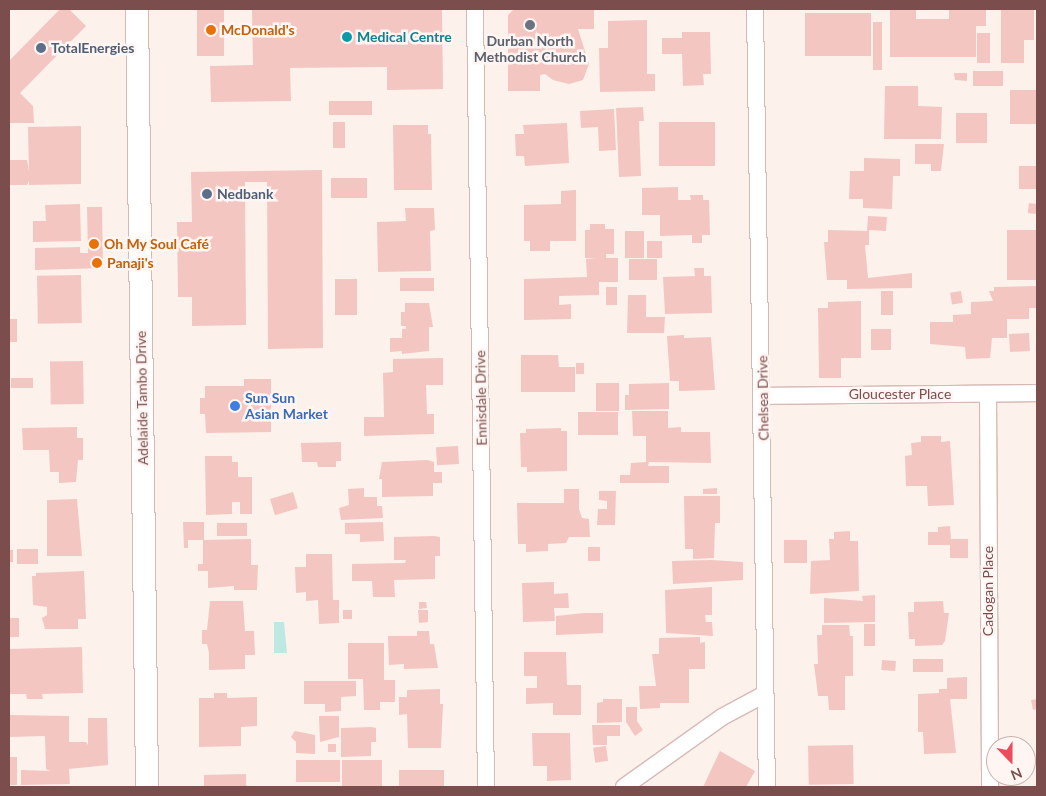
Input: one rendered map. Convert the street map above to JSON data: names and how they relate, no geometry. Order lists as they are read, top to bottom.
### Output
{
  "streets": {
    "street": [
      "Gloucester Place",
      "Adelaide Tambo Drive",
      "Ennisdale Drive",
      "Chelsea Drive",
      "Cadogan Place"
    ]
  },
  "crossings": [
    ["Gloucester Place", "Chelsea Drive"],
    ["Gloucester Place", "Cadogan Place"]
  ],
  "places": [
    "Durban North Methodist Church",
    "McDonald's",
    "Medical Centre",
    "TotalEnergies",
    "Nedbank",
    "Oh My Soul Café",
    "Panaji's",
    "Sun Sun Asian Market"
  ],
  "north": "bottom"
}
